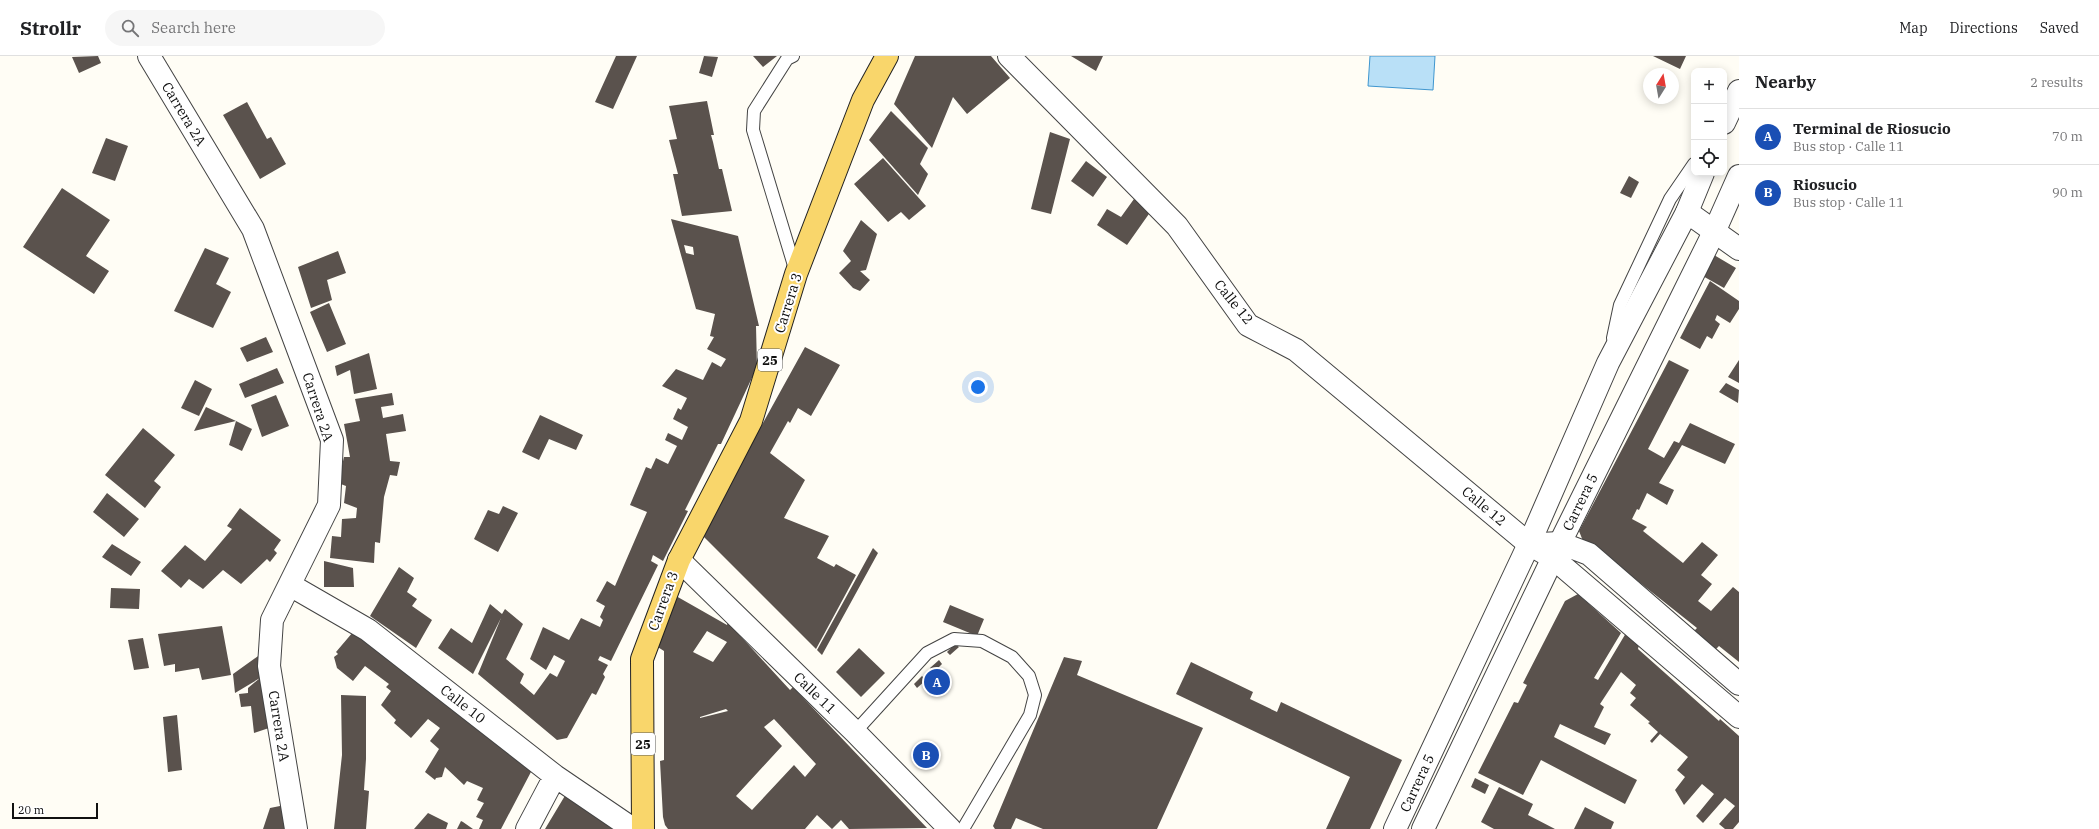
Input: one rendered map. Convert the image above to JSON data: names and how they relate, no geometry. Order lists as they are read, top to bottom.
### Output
{
  "streets": {
    "main road": ["Carrera 3", "25"],
    "street": [
      "Carrera 2A",
      "Calle 12",
      "Carrera 5",
      "Calle 11",
      "Calle 10"
    ]
  },
  "crossings": [
    ["Carrera 2A", "Calle 10"],
    ["Calle 12", "Carrera 5"],
    ["Carrera 3", "Calle 11"]
  ],
  "scale_bar": "20 m",
  "north": "top",
  "page": {
    "header": "Strollr",
    "search": "Search here",
    "nav": ["Map", "Directions", "Saved"],
    "heading": ["Nearby", "2 results"],
    "map_buttons": ["+", "−"],
    "list": [
      {
        "mark": "A",
        "name": "Terminal de Riosucio",
        "note": "Bus stop · Calle 11",
        "value": "70 m"
      },
      {
        "mark": "B",
        "name": "Riosucio",
        "note": "Bus stop · Calle 11",
        "value": "90 m"
      }
    ],
    "pins": ["A", "B"],
    "scale": "20 m"
  }
}
